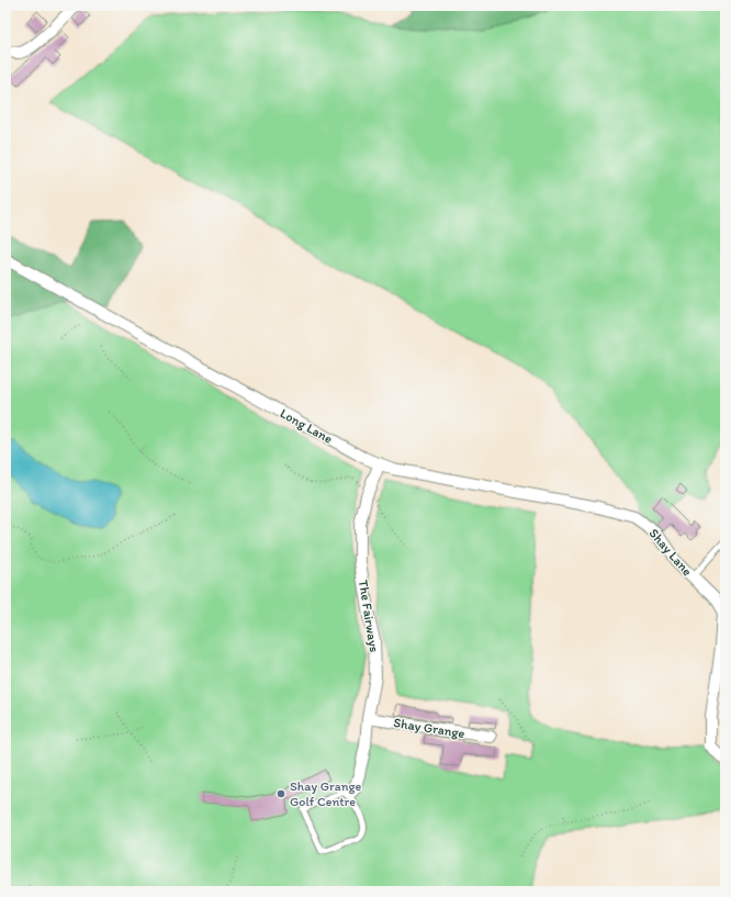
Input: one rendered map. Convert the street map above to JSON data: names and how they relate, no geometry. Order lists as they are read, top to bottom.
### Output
{
  "streets": {
    "street": [
      "Long Lane",
      "Shay Lane",
      "The Fairways",
      "Shay Grange"
    ]
  },
  "crossings": [
    ["Long Lane", "Shay Lane"],
    ["Long Lane", "The Fairways"],
    ["The Fairways", "Shay Grange"]
  ],
  "places": ["Shay Grange Golf Centre"]
}
